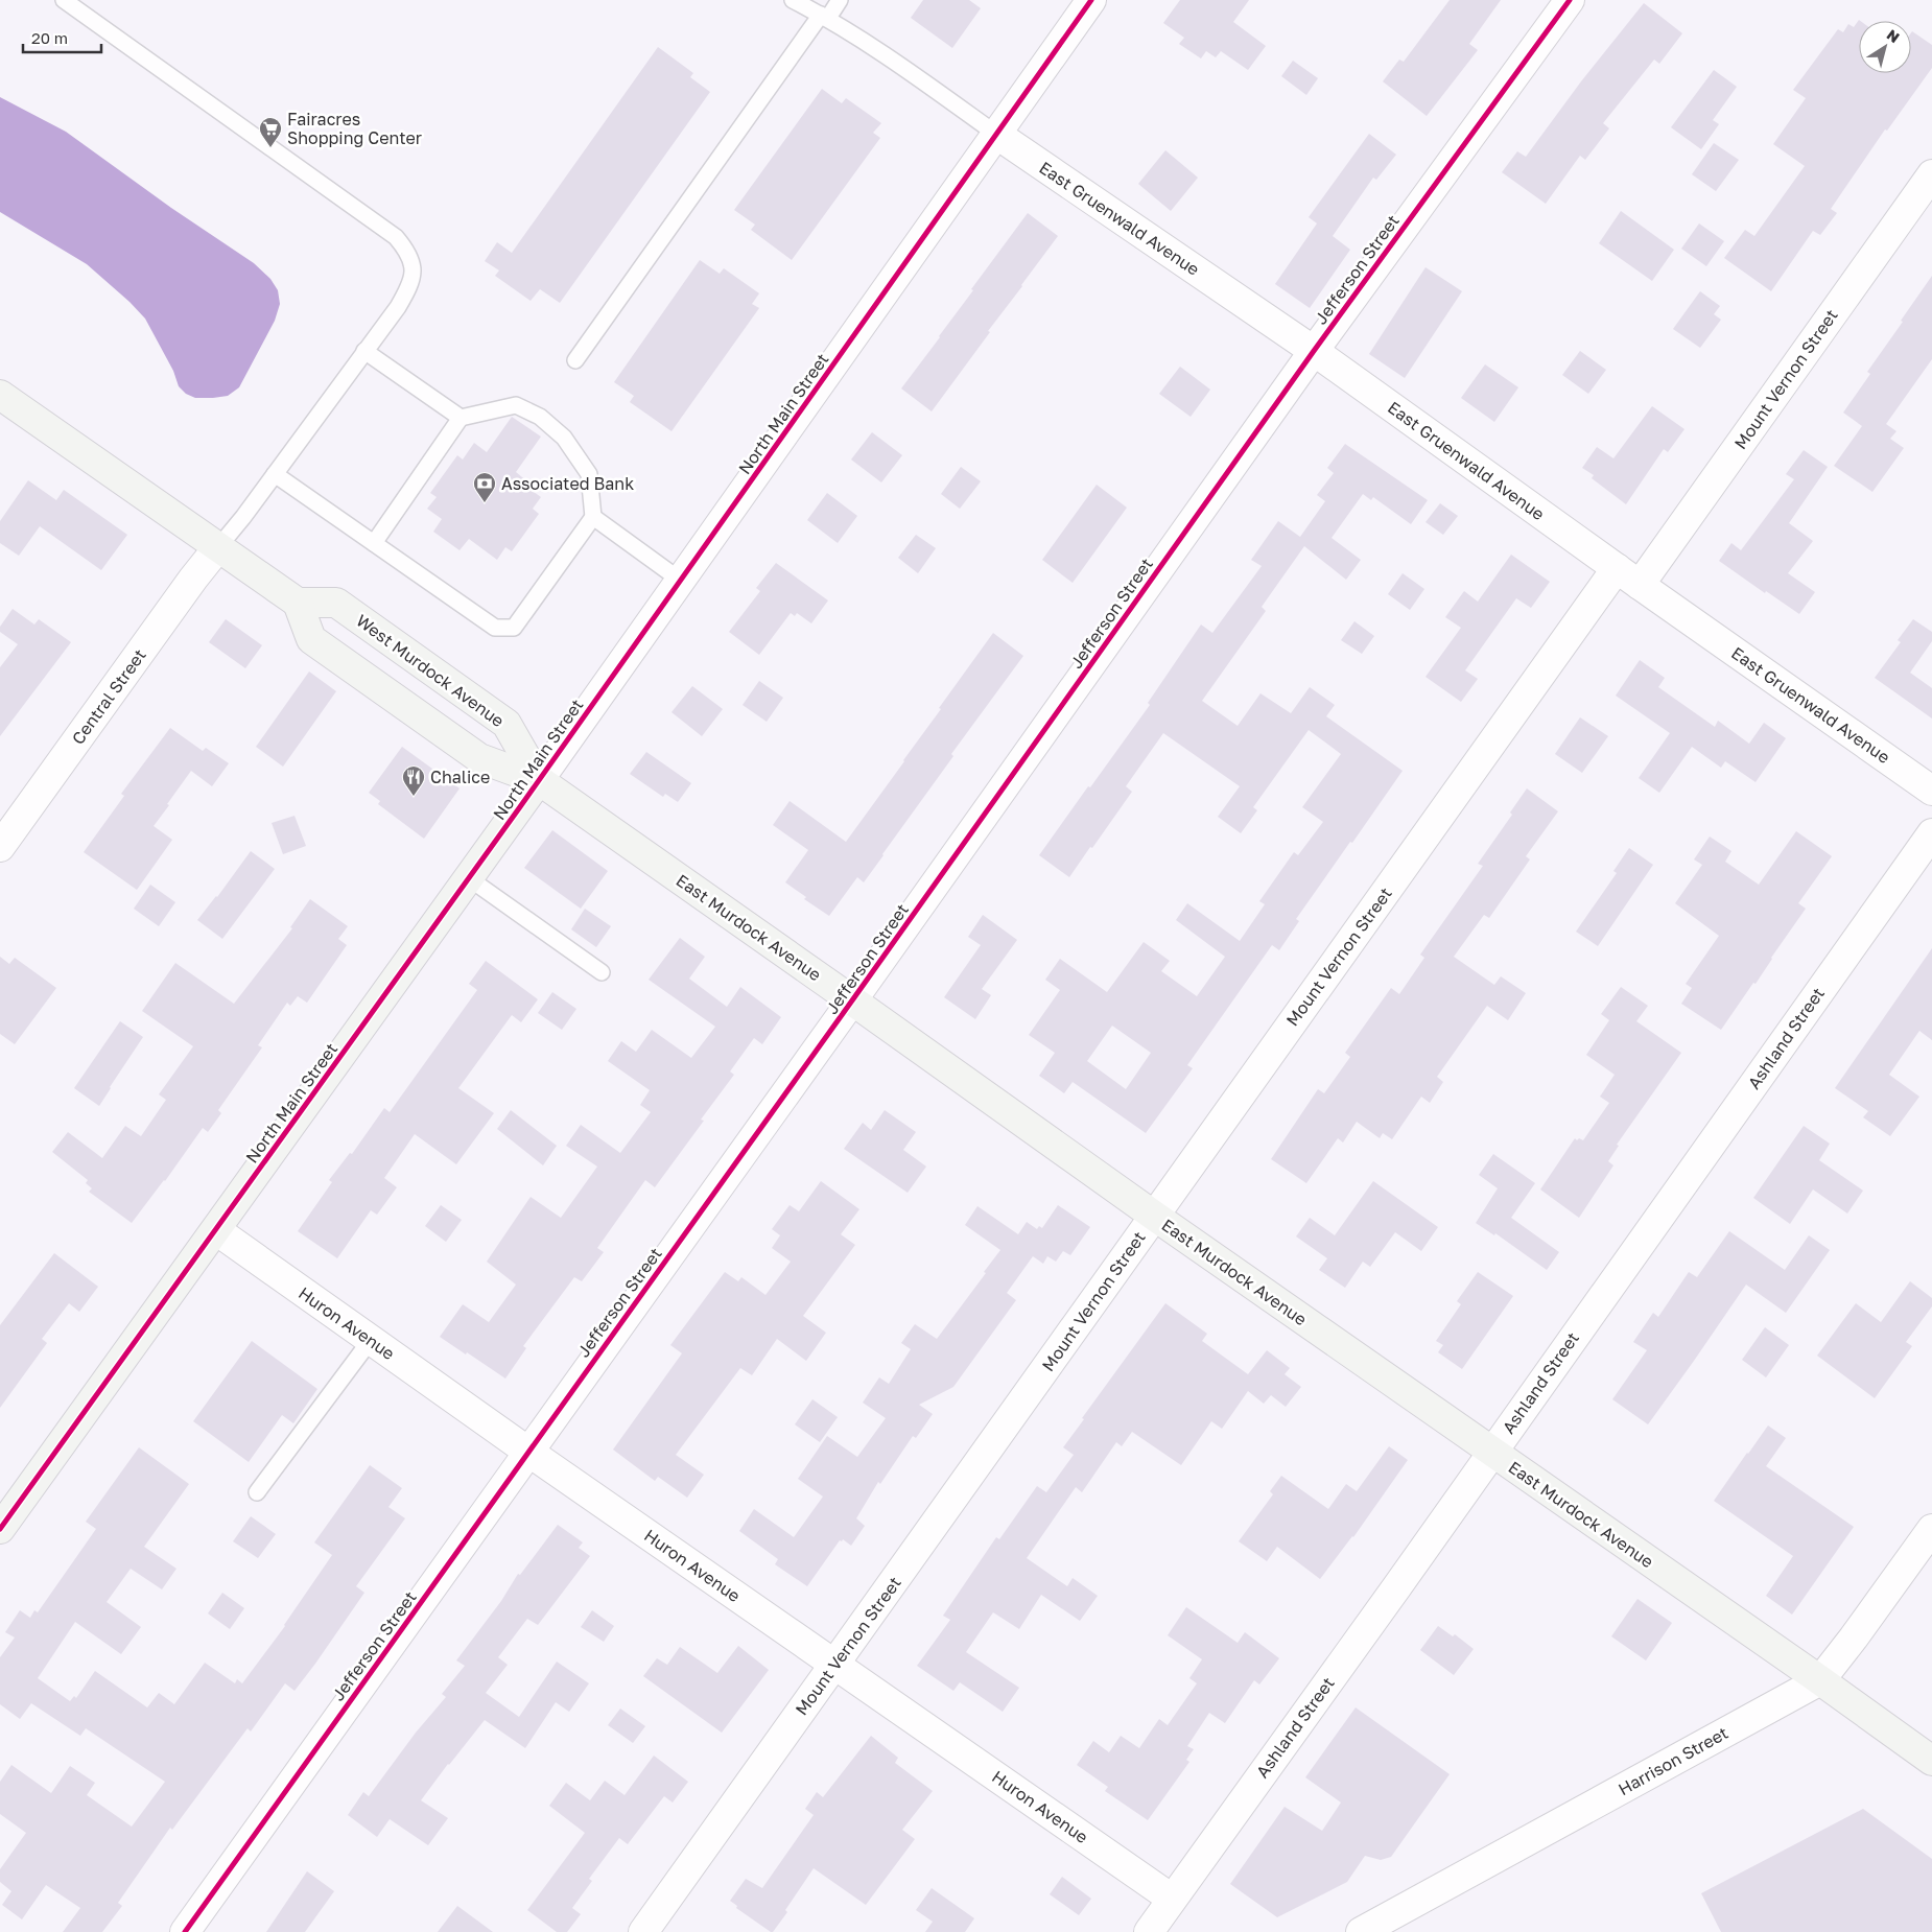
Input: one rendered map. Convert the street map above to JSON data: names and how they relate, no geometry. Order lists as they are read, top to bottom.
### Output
{
  "streets": {
    "main road": ["North Main Street", "West Murdock Avenue", "East Murdock Avenue"],
    "street": [
      "East Gruenwald Avenue",
      "Jefferson Street",
      "Mount Vernon Street",
      "Central Street",
      "Ashland Street",
      "Huron Avenue",
      "Harrison Street"
    ]
  },
  "crossings": [
    ["East Gruenwald Avenue", "Jefferson Street"],
    ["East Gruenwald Avenue", "Mount Vernon Street"],
    ["East Gruenwald Avenue", "North Main Street"],
    ["Jefferson Street", "East Murdock Avenue"],
    ["Jefferson Street", "Huron Avenue"],
    ["Mount Vernon Street", "East Murdock Avenue"],
    ["Mount Vernon Street", "Huron Avenue"],
    ["North Main Street", "West Murdock Avenue"],
    ["North Main Street", "East Murdock Avenue"],
    ["North Main Street", "Huron Avenue"],
    ["West Murdock Avenue", "East Murdock Avenue"],
    ["East Murdock Avenue", "Ashland Street"],
    ["East Murdock Avenue", "Harrison Street"],
    ["Ashland Street", "Huron Avenue"]
  ],
  "places": {
    "supermarket": ["Fairacres Shopping Center"],
    "bank": ["Associated Bank"],
    "restaurant": ["Chalice"]
  },
  "scale_bar": "20 m",
  "north": "top right"
}
